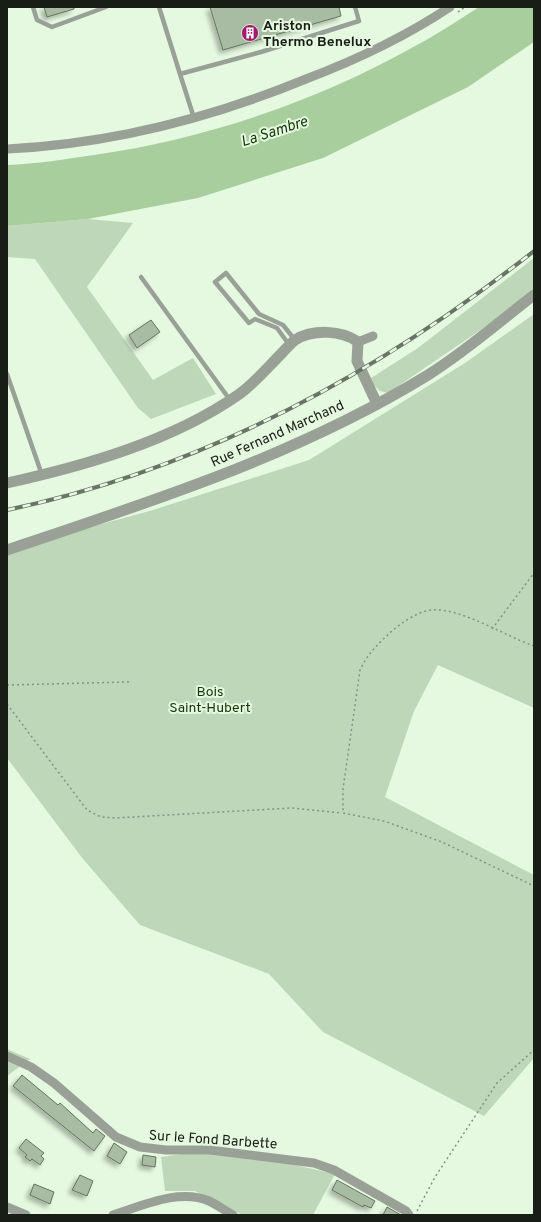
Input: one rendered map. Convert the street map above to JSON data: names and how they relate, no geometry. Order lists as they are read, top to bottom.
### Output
{
  "streets": {
    "street": ["Rue Fernand Marchand", "Sur le Fond Barbette"]
  },
  "water": ["La Sambre"],
  "parks": ["Bois Saint-Hubert"],
  "places": {
    "building": ["Ariston Thermo Benelux"]
  }
}
